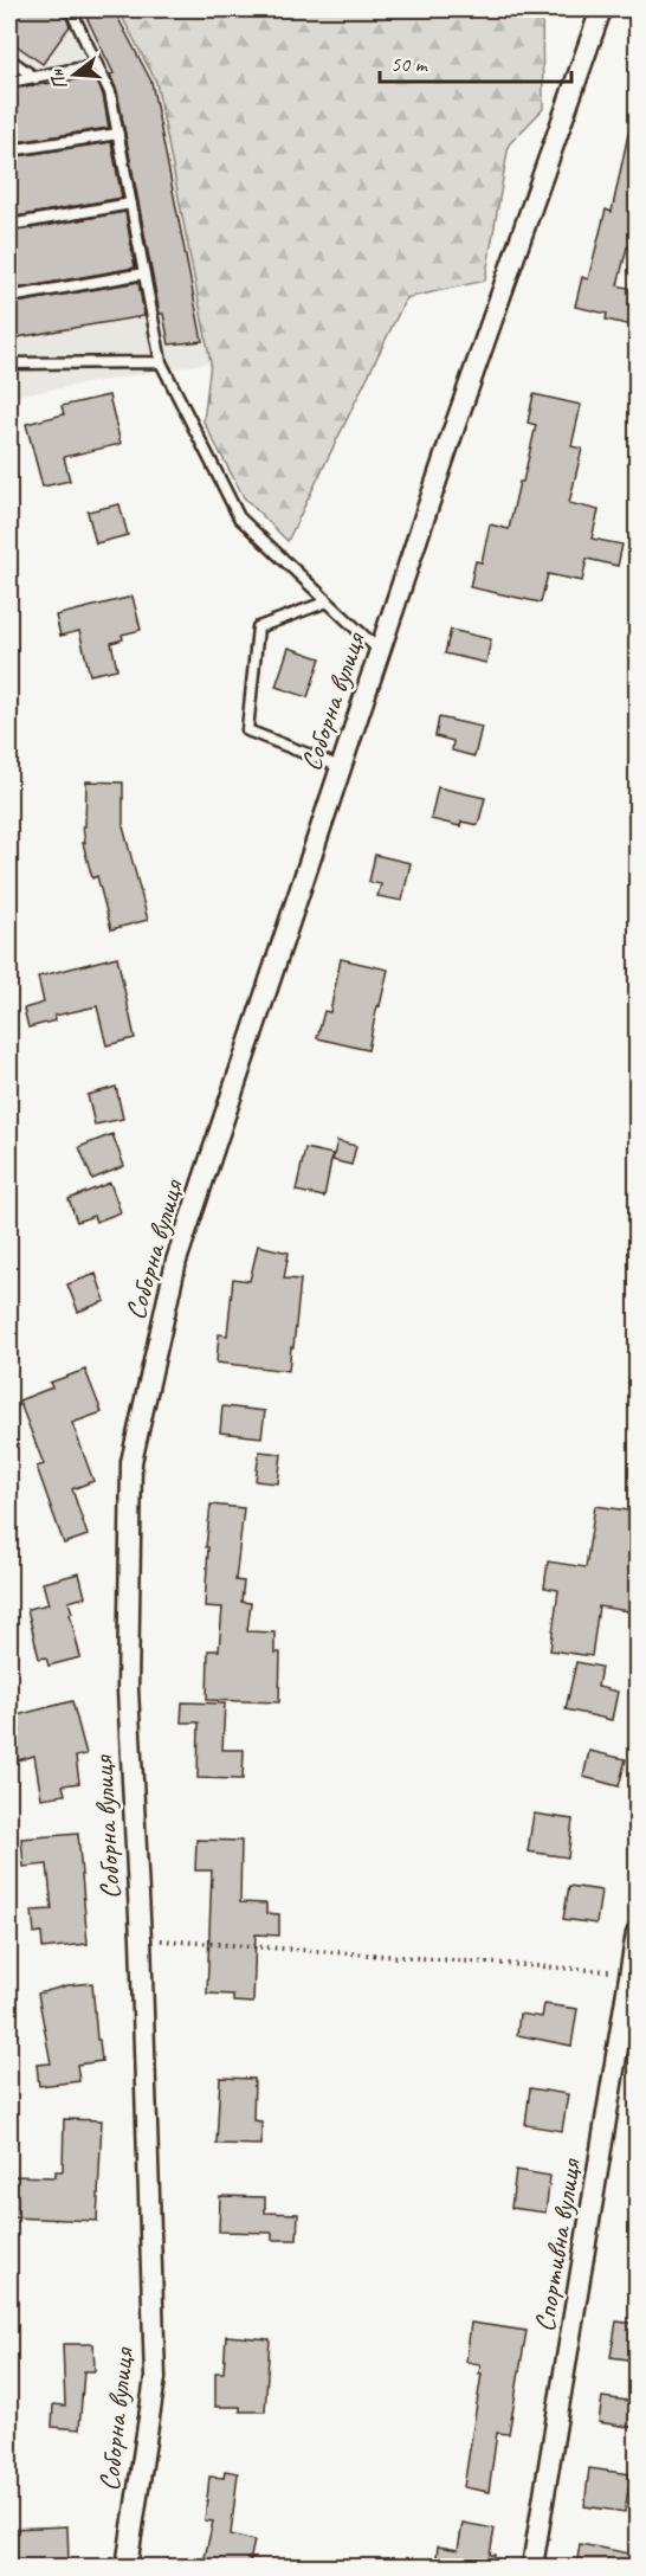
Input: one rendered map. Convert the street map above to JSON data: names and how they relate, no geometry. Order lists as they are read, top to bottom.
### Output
{
  "streets": {
    "street": ["Соборна вулиця", "Спортивна вулиця"]
  },
  "scale_bar": "50 m",
  "north": "left"
}
